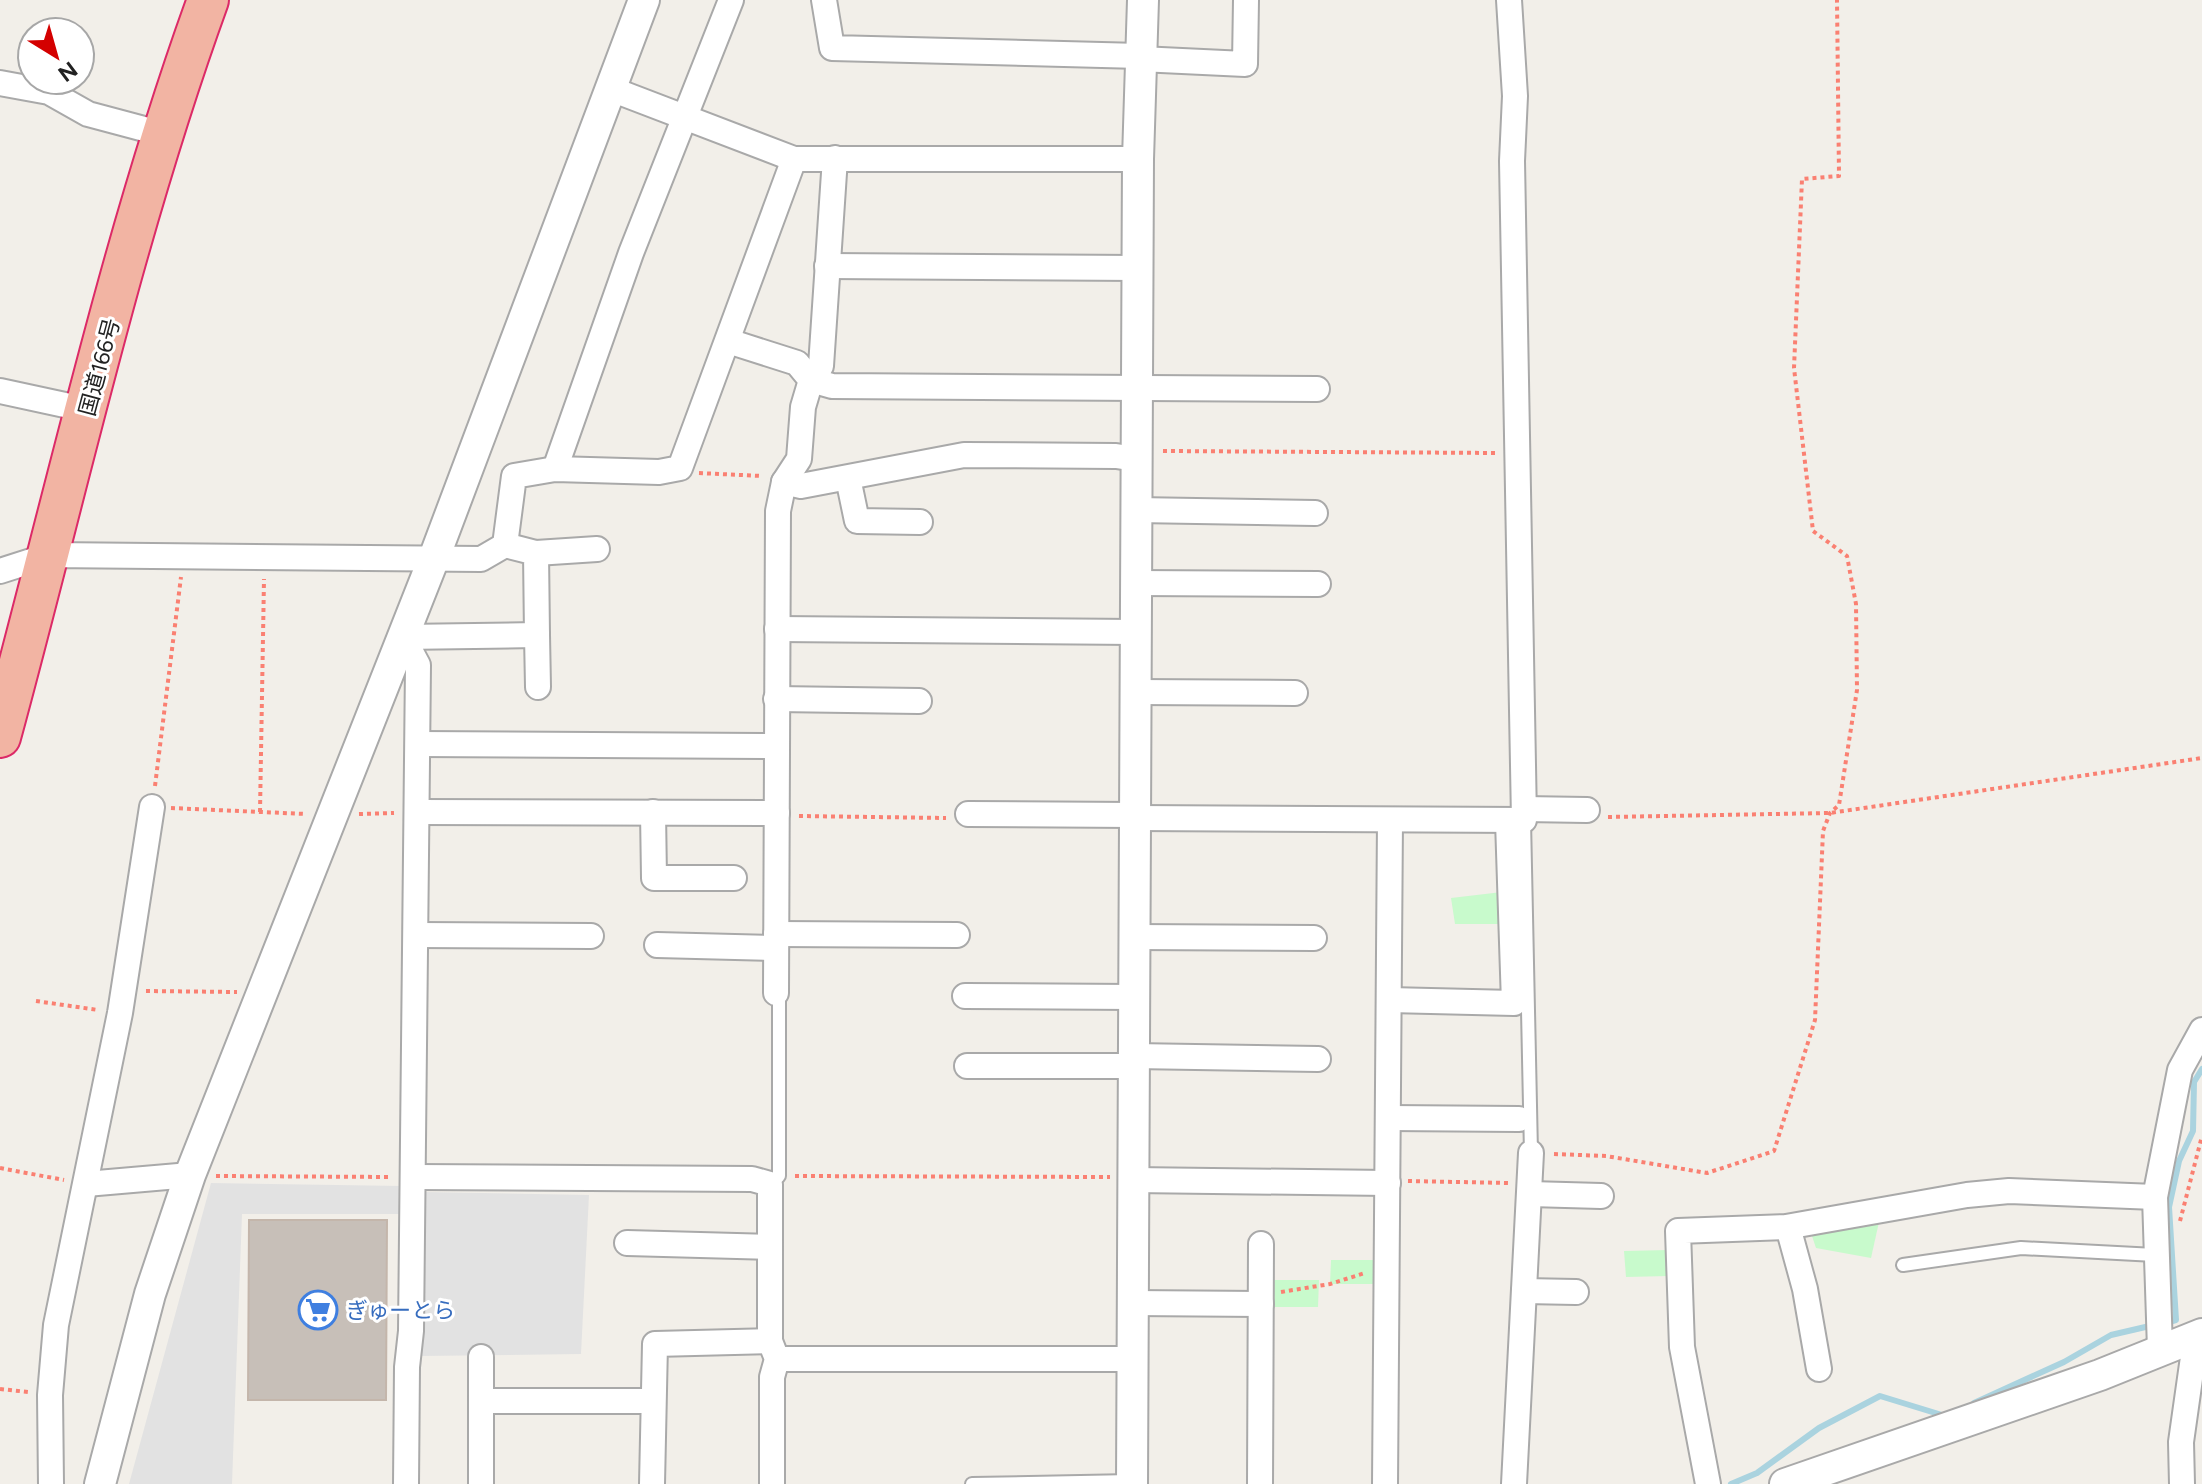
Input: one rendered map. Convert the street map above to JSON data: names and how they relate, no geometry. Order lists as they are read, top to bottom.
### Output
{
  "streets": {
    "highway": ["国道166号"]
  },
  "places": {
    "supermarket": ["ぎゅーとら"]
  },
  "north": "bottom right"
}
